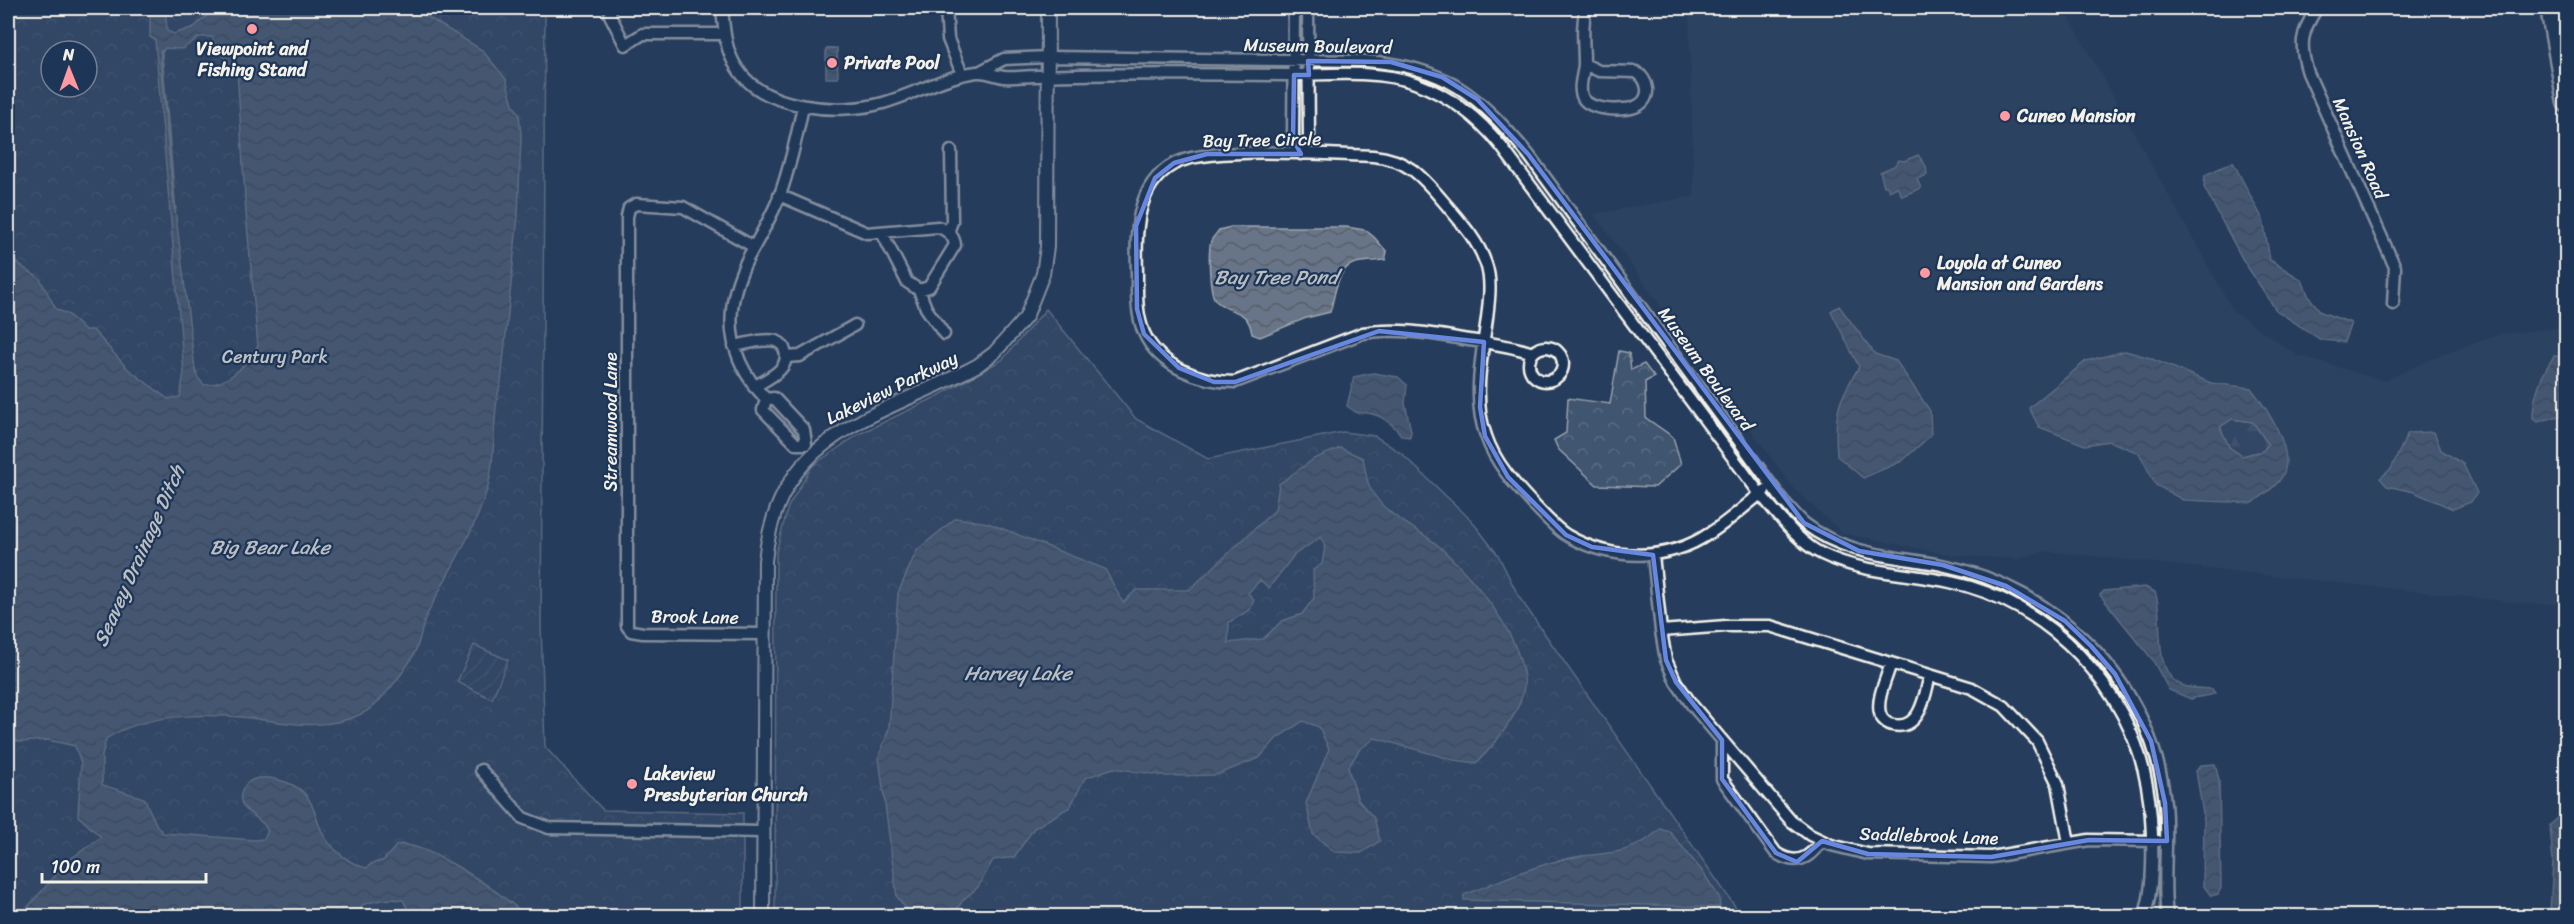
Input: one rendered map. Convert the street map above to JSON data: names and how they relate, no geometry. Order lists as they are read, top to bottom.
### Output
{
  "streets": {
    "street": [
      "Museum Boulevard",
      "Bay Tree Circle",
      "Mansion Road",
      "Lakeview Parkway",
      "Streamwood Lane",
      "Brook Lane",
      "Saddlebrook Lane"
    ]
  },
  "crossings": [
    ["Museum Boulevard", "Bay Tree Circle"],
    ["Museum Boulevard", "Lakeview Parkway"],
    ["Museum Boulevard", "Saddlebrook Lane"],
    ["Bay Tree Circle", "Saddlebrook Lane"],
    ["Lakeview Parkway", "Brook Lane"],
    ["Streamwood Lane", "Brook Lane"]
  ],
  "water": [
    "Bay Tree Pond",
    "Big Bear Lake",
    "Seavey Drainage Ditch",
    "Harvey Lake"
  ],
  "parks": ["Century Park"],
  "places": [
    "Viewpoint and Fishing Stand",
    "Private Pool",
    "Cuneo Mansion",
    "Loyola at Cuneo Mansion and Gardens",
    "Lakeview Presbyterian Church"
  ],
  "scale_bar": "100 m",
  "north": "top"
}
